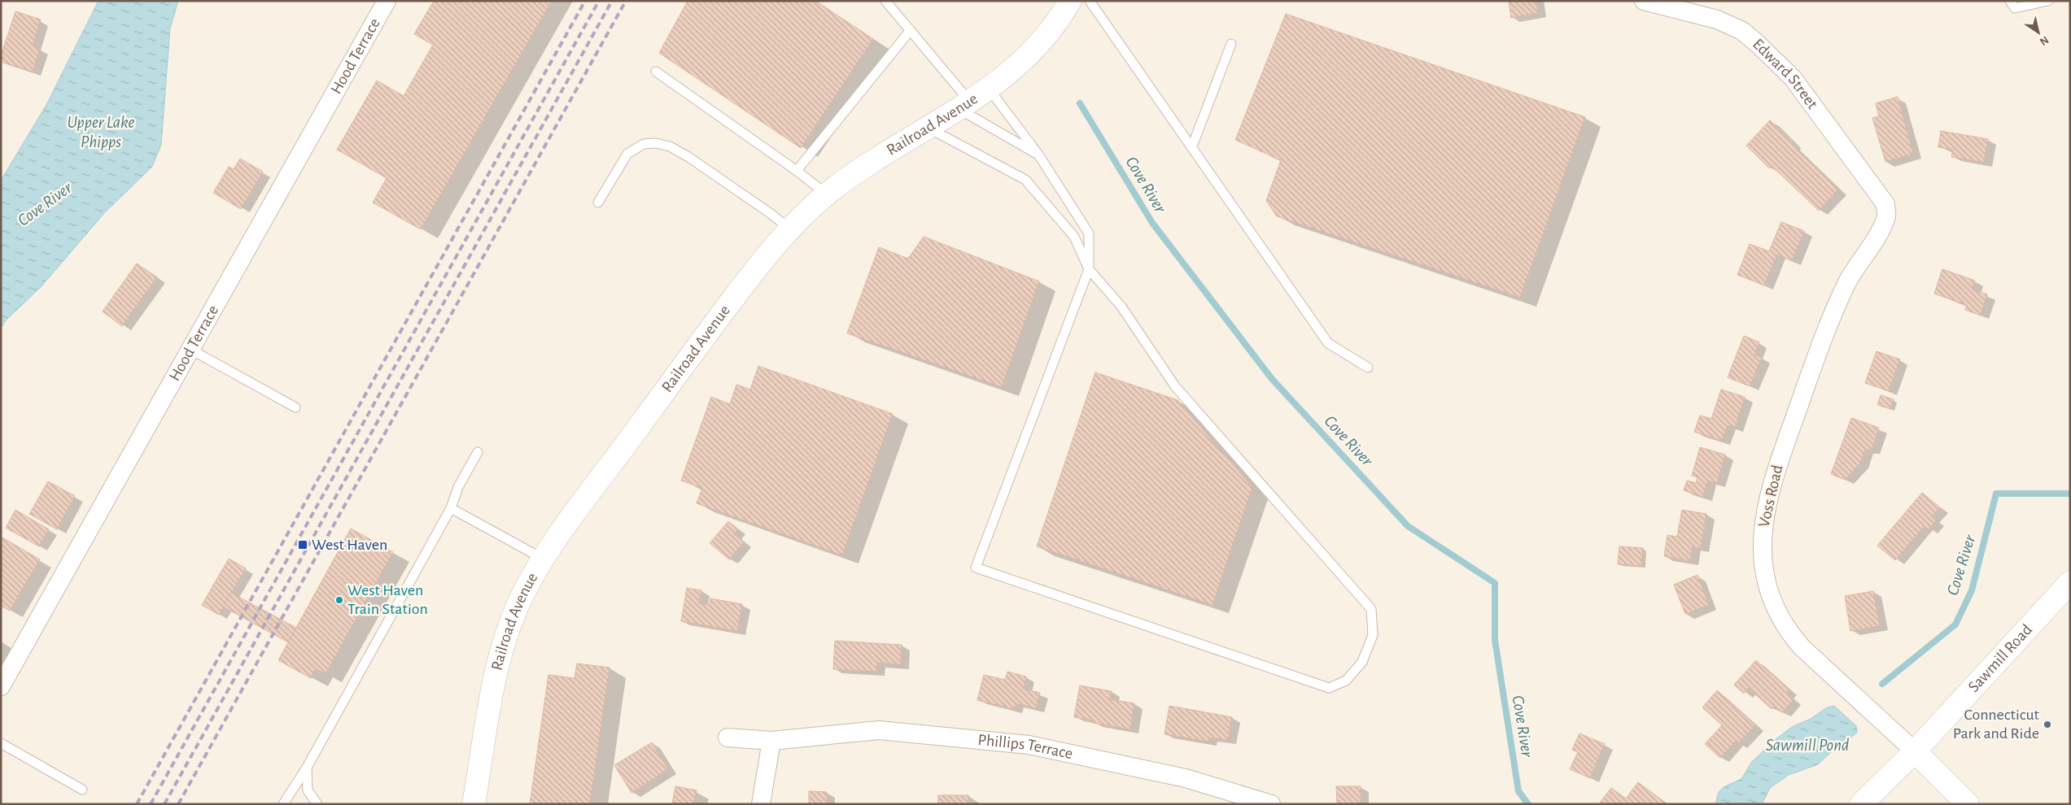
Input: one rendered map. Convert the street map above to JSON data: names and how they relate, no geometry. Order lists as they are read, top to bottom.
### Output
{
  "streets": {
    "street": [
      "Hood Terrace",
      "Edward Street",
      "Railroad Avenue",
      "Voss Road",
      "Sawmill Road",
      "Phillips Terrace"
    ]
  },
  "crossings": [
    ["Edward Street", "Voss Road"],
    ["Voss Road", "Sawmill Road"]
  ],
  "water": ["Upper Lake Phipps", "Cove River", "Sawmill Pond"],
  "places": {
    "transit": ["West Haven"],
    "other": ["West Haven Train Station", "Connecticut Park and Ride"]
  },
  "north": "bottom right"
}
